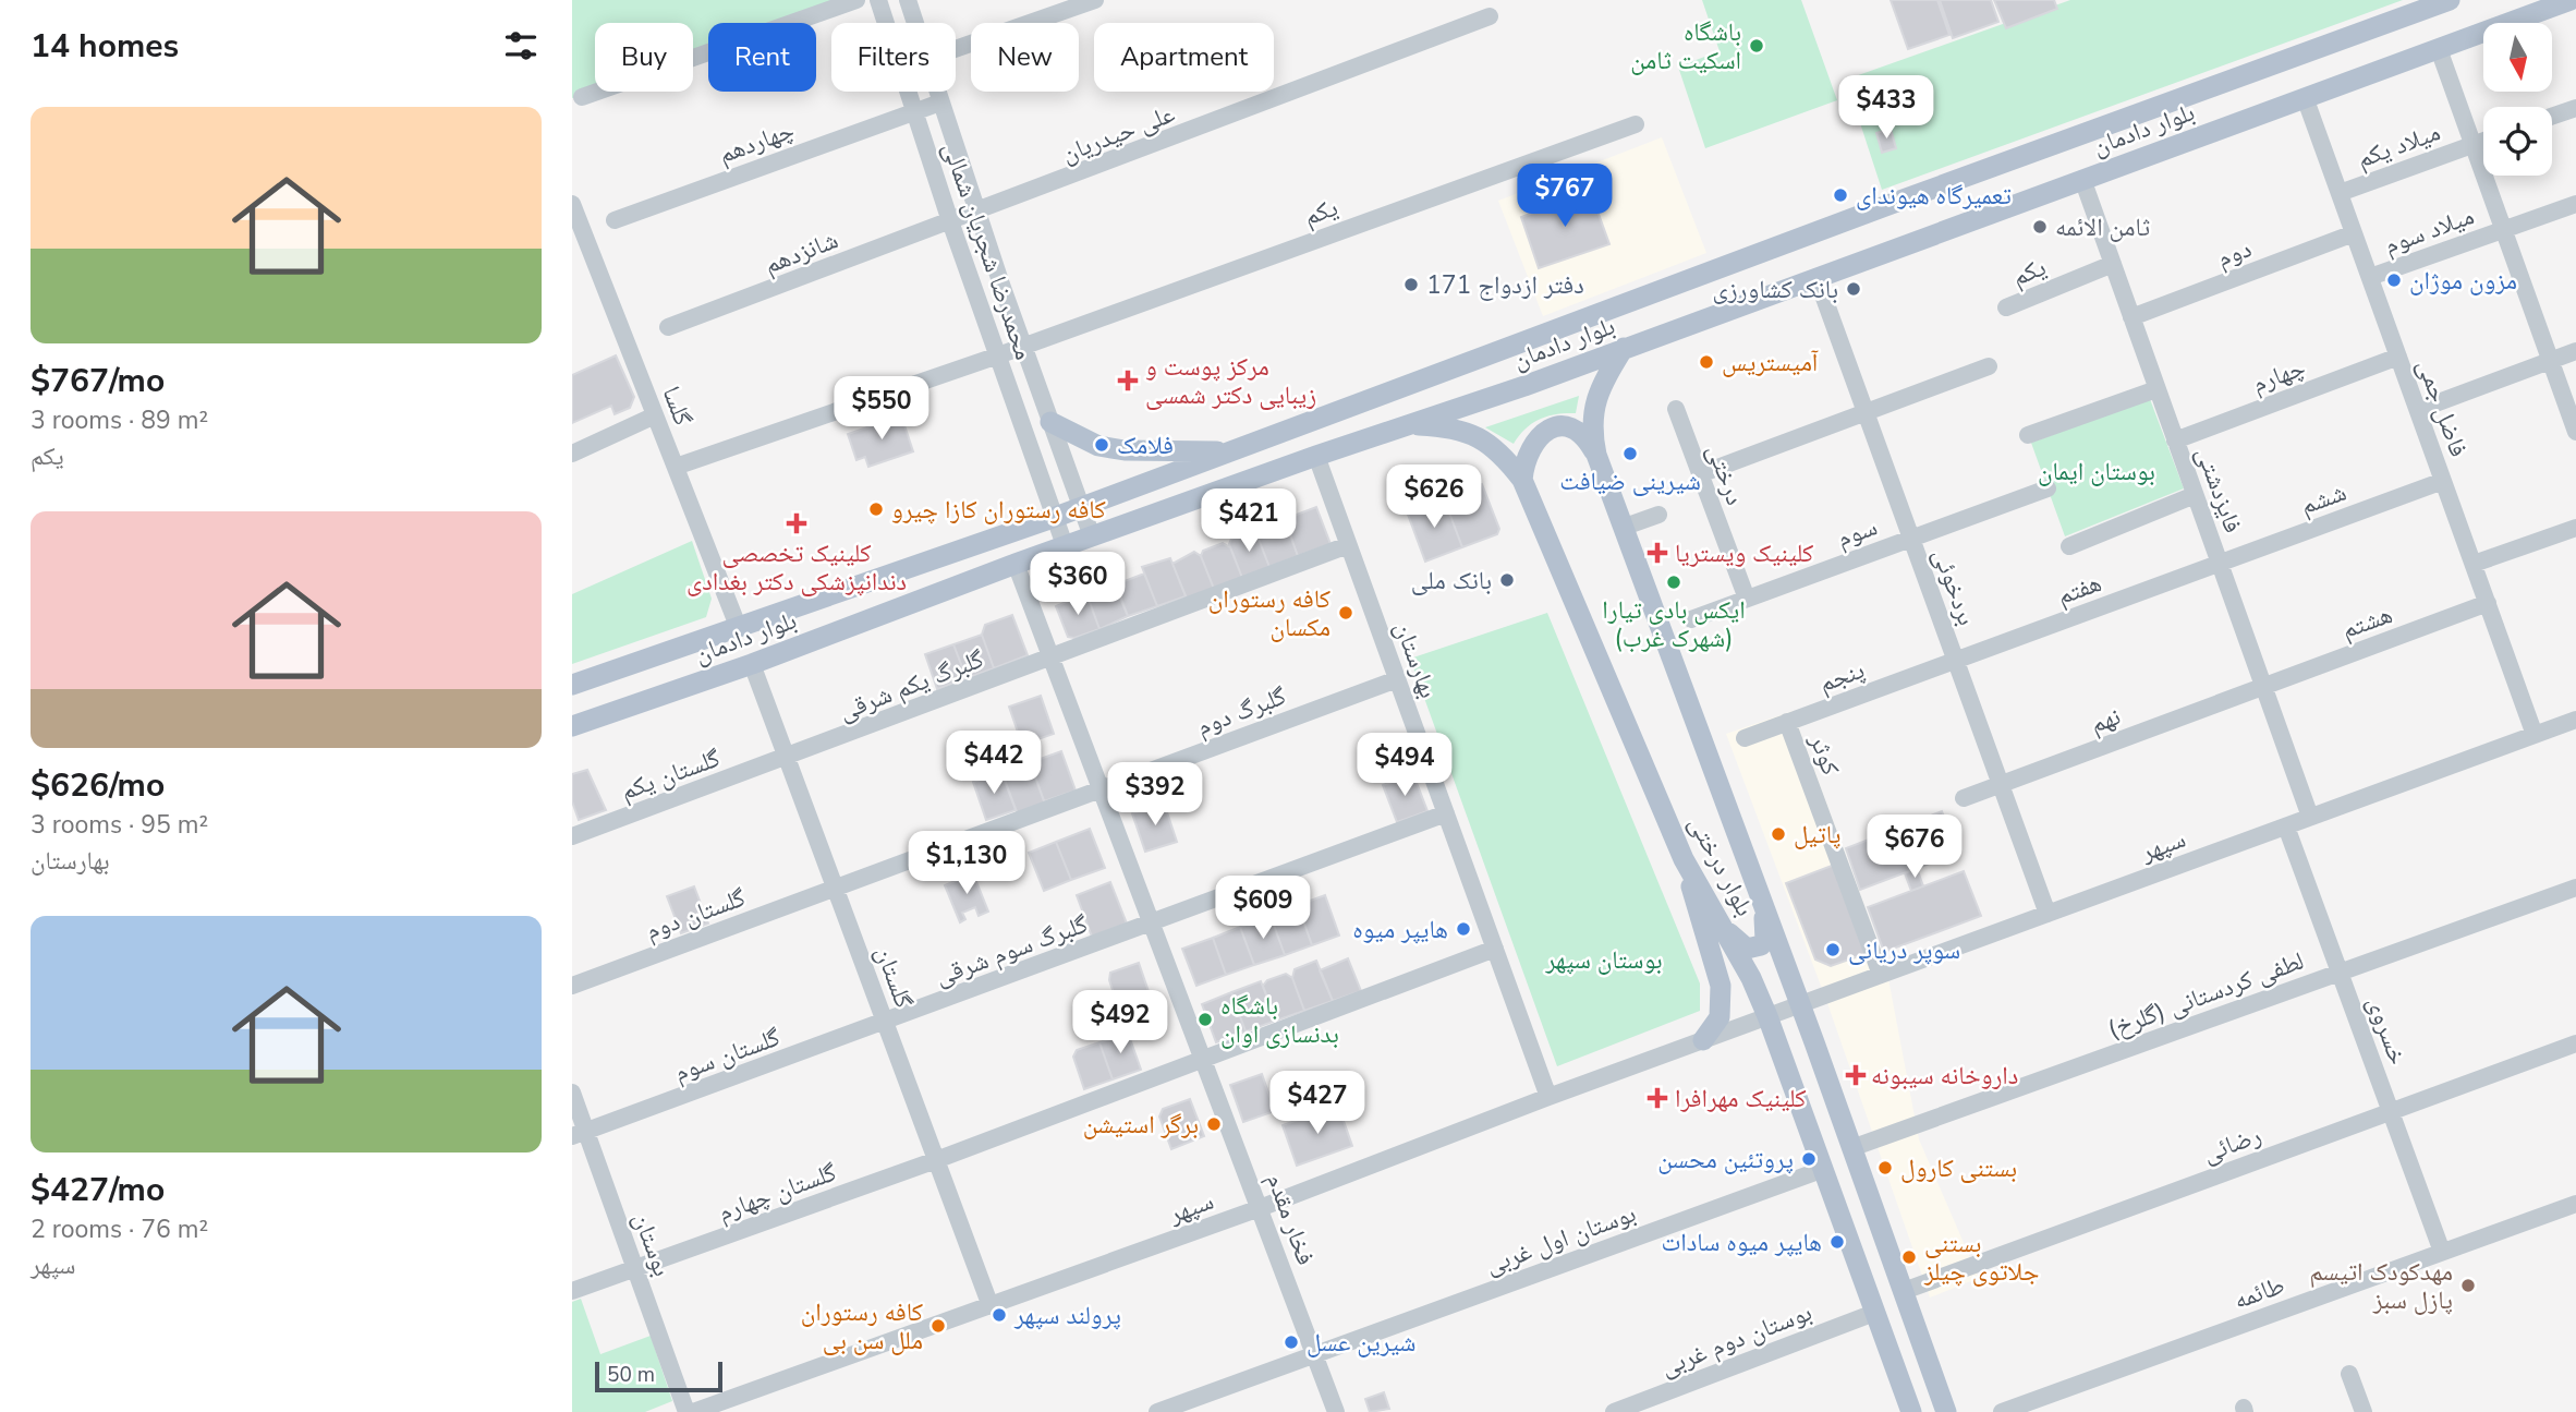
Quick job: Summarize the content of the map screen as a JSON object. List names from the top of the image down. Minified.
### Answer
{"streets":{"main road":["بلوار دادمان","بلوار درختی"],"street":["علی حیدریان","چهاردهم","میلاد یکم","یکم","میلاد سوم","محمدرضا شجریان شمالی","شانزدهم","دوم","چهارم","گلسا","فاضل جمی","درختی","فایزدشتی","ششم","سوم","بردخوئی","هفتم","هشتم","بهارستان","پنجم","گلبرگ یکم شرقی","گلبرگ دوم","نهم","کوثر","گلستان یکم","سپهر","گلستان دوم","گلبرگ سوم شرقی","گلستان","لطفی کردستانی (گلرخ)","خسروی","گلستان سوم","رضائی","گلستان چهارم","فخار مقدم","بوستان اول غربی","بوستان","طائمه","بوستان دوم غربی"]},"crossings":[["بلوار دادمان","محمدرضا شجریان شمالی"],["بلوار دادمان","گلسا"],["بلوار دادمان","فاضل جمی"],["بلوار دادمان","فایزدشتی"],["بلوار دادمان","بردخوئی"],["بلوار دادمان","بهارستان"],["بلوار دادمان","بلوار درختی"],["بلوار دادمان","گلستان"],["بلوار دادمان","فخار مقدم"],["علی حیدریان","محمدرضا شجریان شمالی"],["علی حیدریان","شانزدهم"],["چهاردهم","محمدرضا شجریان شمالی"],["میلاد یکم","فاضل جمی"],["یکم","محمدرضا شجریان شمالی"],["یکم","گلسا"],["یکم","فایزدشتی"],["میلاد سوم","فاضل جمی"],["محمدرضا شجریان شمالی","شانزدهم"],["دوم","فاضل جمی"],["دوم","فایزدشتی"],["چهارم","فاضل جمی"],["چهارم","فایزدشتی"],["فاضل جمی","ششم"],["فاضل جمی","هشتم"],["فاضل جمی","سپهر"],["درختی","سوم"],["فایزدشتی","ششم"],["فایزدشتی","هفتم"],["فایزدشتی","هشتم"],["فایزدشتی","نهم"],["فایزدشتی","سپهر"],["ششم","هفتم"],["سوم","بردخوئی"],["بردخوئی","هفتم"],["بردخوئی","پنجم"],["بردخوئی","نهم"],["بردخوئی","سپهر"],["هفتم","پنجم"],["هشتم","نهم"],["بهارستان","گلبرگ یکم شرقی"],["بهارستان","گلبرگ دوم"],["بهارستان","سپهر"],["بهارستان","گلبرگ سوم شرقی"],["بهارستان","گلستان چهارم"],["پنجم","کوثر"],["گلبرگ یکم شرقی","گلستان یکم"],["گلبرگ یکم شرقی","گلستان"],["گلبرگ یکم شرقی","فخار مقدم"],["گلبرگ دوم","گلستان دوم"],["گلبرگ دوم","گلستان"],["گلبرگ دوم","فخار مقدم"],["کوثر","سپهر"],["گلستان یکم","گلستان"],["سپهر","بلوار درختی"],["سپهر","گلستان"],["سپهر","خسروی"],["سپهر","فخار مقدم"],["بلوار درختی","لطفی کردستانی (گلرخ)"],["بلوار درختی","رضائی"],["بلوار درختی","بوستان اول غربی"],["بلوار درختی","بوستان دوم غربی"],["گلستان دوم","گلستان"],["گلبرگ سوم شرقی","گلستان"],["گلبرگ سوم شرقی","گلستان سوم"],["گلبرگ سوم شرقی","فخار مقدم"],["گلستان","گلستان سوم"],["گلستان","گلستان چهارم"],["لطفی کردستانی (گلرخ)","خسروی"],["خسروی","رضائی"],["خسروی","طائمه"],["گلستان سوم","بوستان"],["گلستان چهارم","فخار مقدم"],["گلستان چهارم","بوستان"],["فخار مقدم","بوستان اول غربی"]],"parks":["بوستان ایمان","بوستان سپهر"],"places":{"other":["باشگاه اسکیت ثامن","تعمیرگاه هیوندای","ثامن الائمه","مزون موژان","دفتر ازدواج 171","بانک کشاورزی","آمیستریس","فلامک","شیرینی ضیافت","کافه رستوران کازا چیرو","بانک ملی","ایکس بادی تیارا (شهرک غرب)","کافه رستوران مکسان","پاتیل","هايپر ميوه","سوپر دریانی","باشگاه بدنسازی اوان","برگر استیشن","پروتئین محسن","بستنی کارول","هایپر میوه سادات","بستنی جلاتوی چیلز","مهدکودک اتیسم پازل سبز","پرولند سپهر","کافه رستوران ملل سن بی","شیرین عسل"],"health":["مرکز پوست و زیبایی دکتر شمسی","کلینیک تخصصی دندانپزشکی دکتر بغدادی","کلینیک ویستریا","داروخانه سیبونه","کلینیک مهرافرا"]},"scale_bar":"50 m","north":"bottom","page":{"heading":"14 homes","chip":["Buy","Rent","Filters","New","Apartment"],"price":["$433","$767","$550","$626","$421","$360","$442","$494","$392","$676","$1,130","$609","$492","$427"],"list":[{"name":"$767/mo","note":"3 rooms · 89 m² · یکم"},{"name":"$626/mo","note":"3 rooms · 95 m² · بهارستان"},{"name":"$427/mo","note":"2 rooms · 76 m² · سپهر"}],"scale":"50 m"}}
